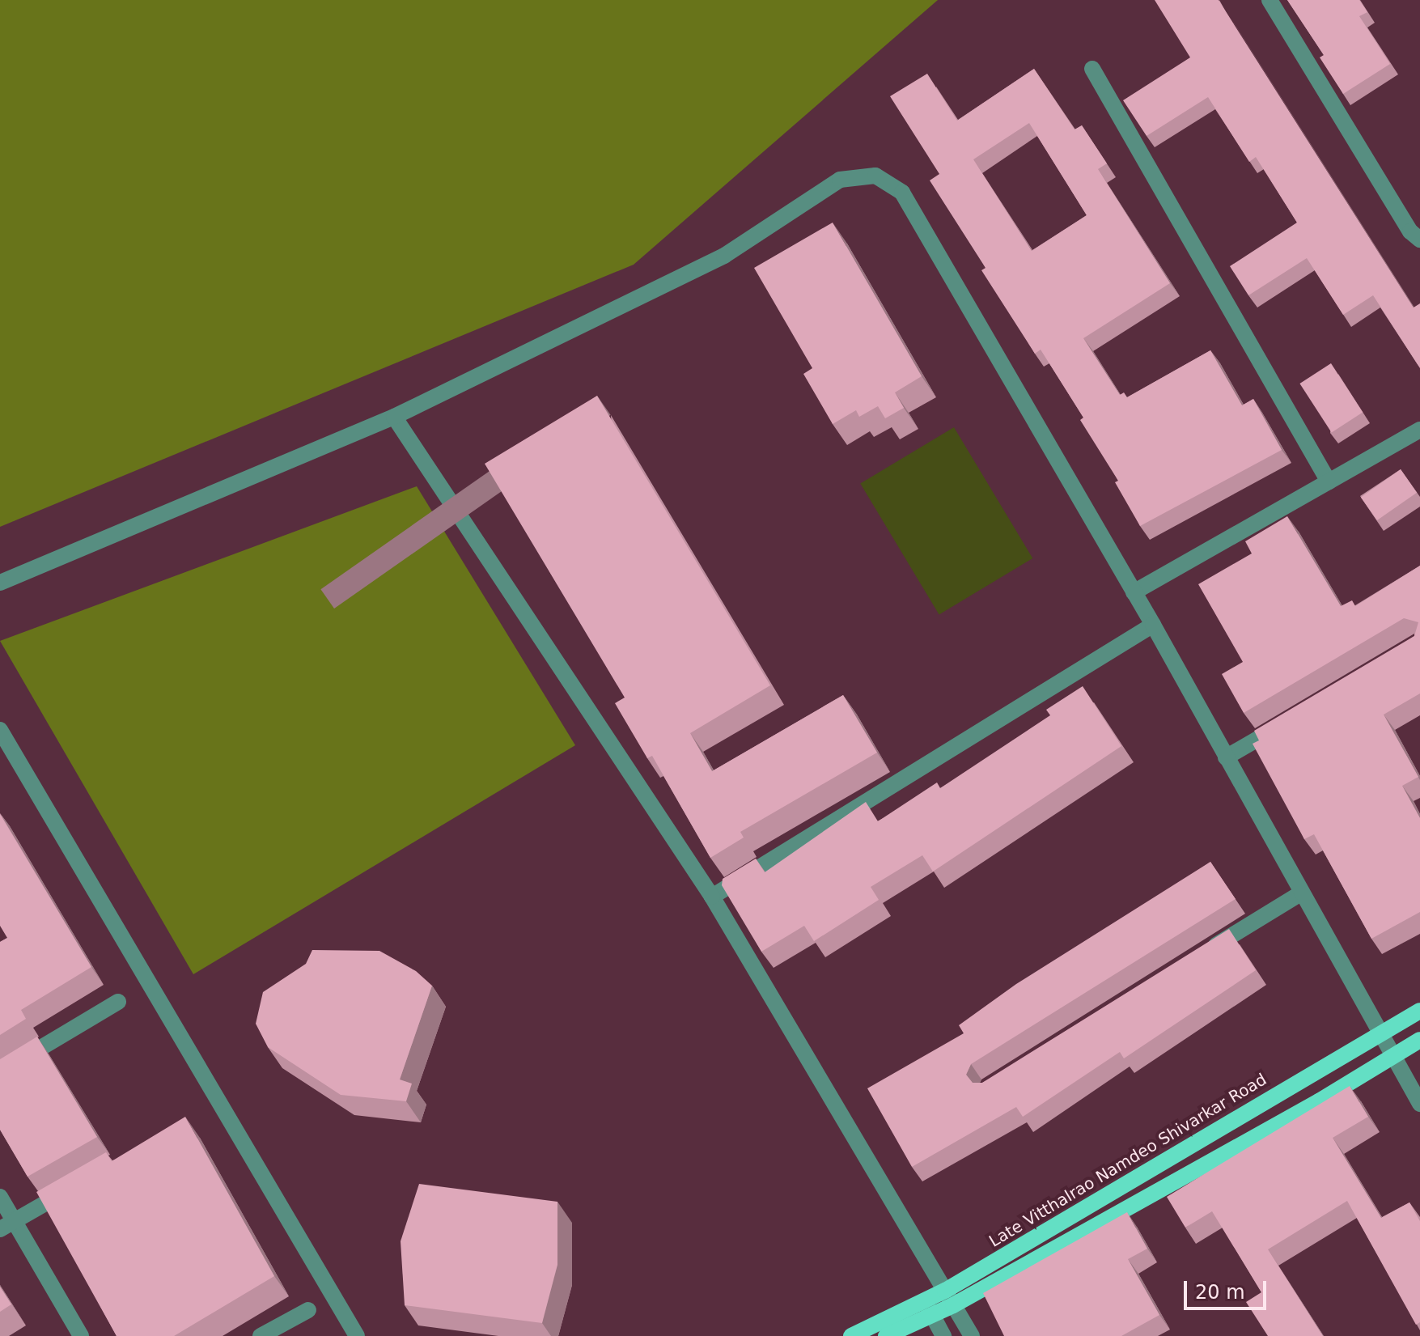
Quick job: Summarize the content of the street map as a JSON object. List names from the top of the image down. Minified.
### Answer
{"streets":{"main road":["Late Vitthalrao Namdeo Shivarkar Road"]},"scale_bar":"20 m"}
